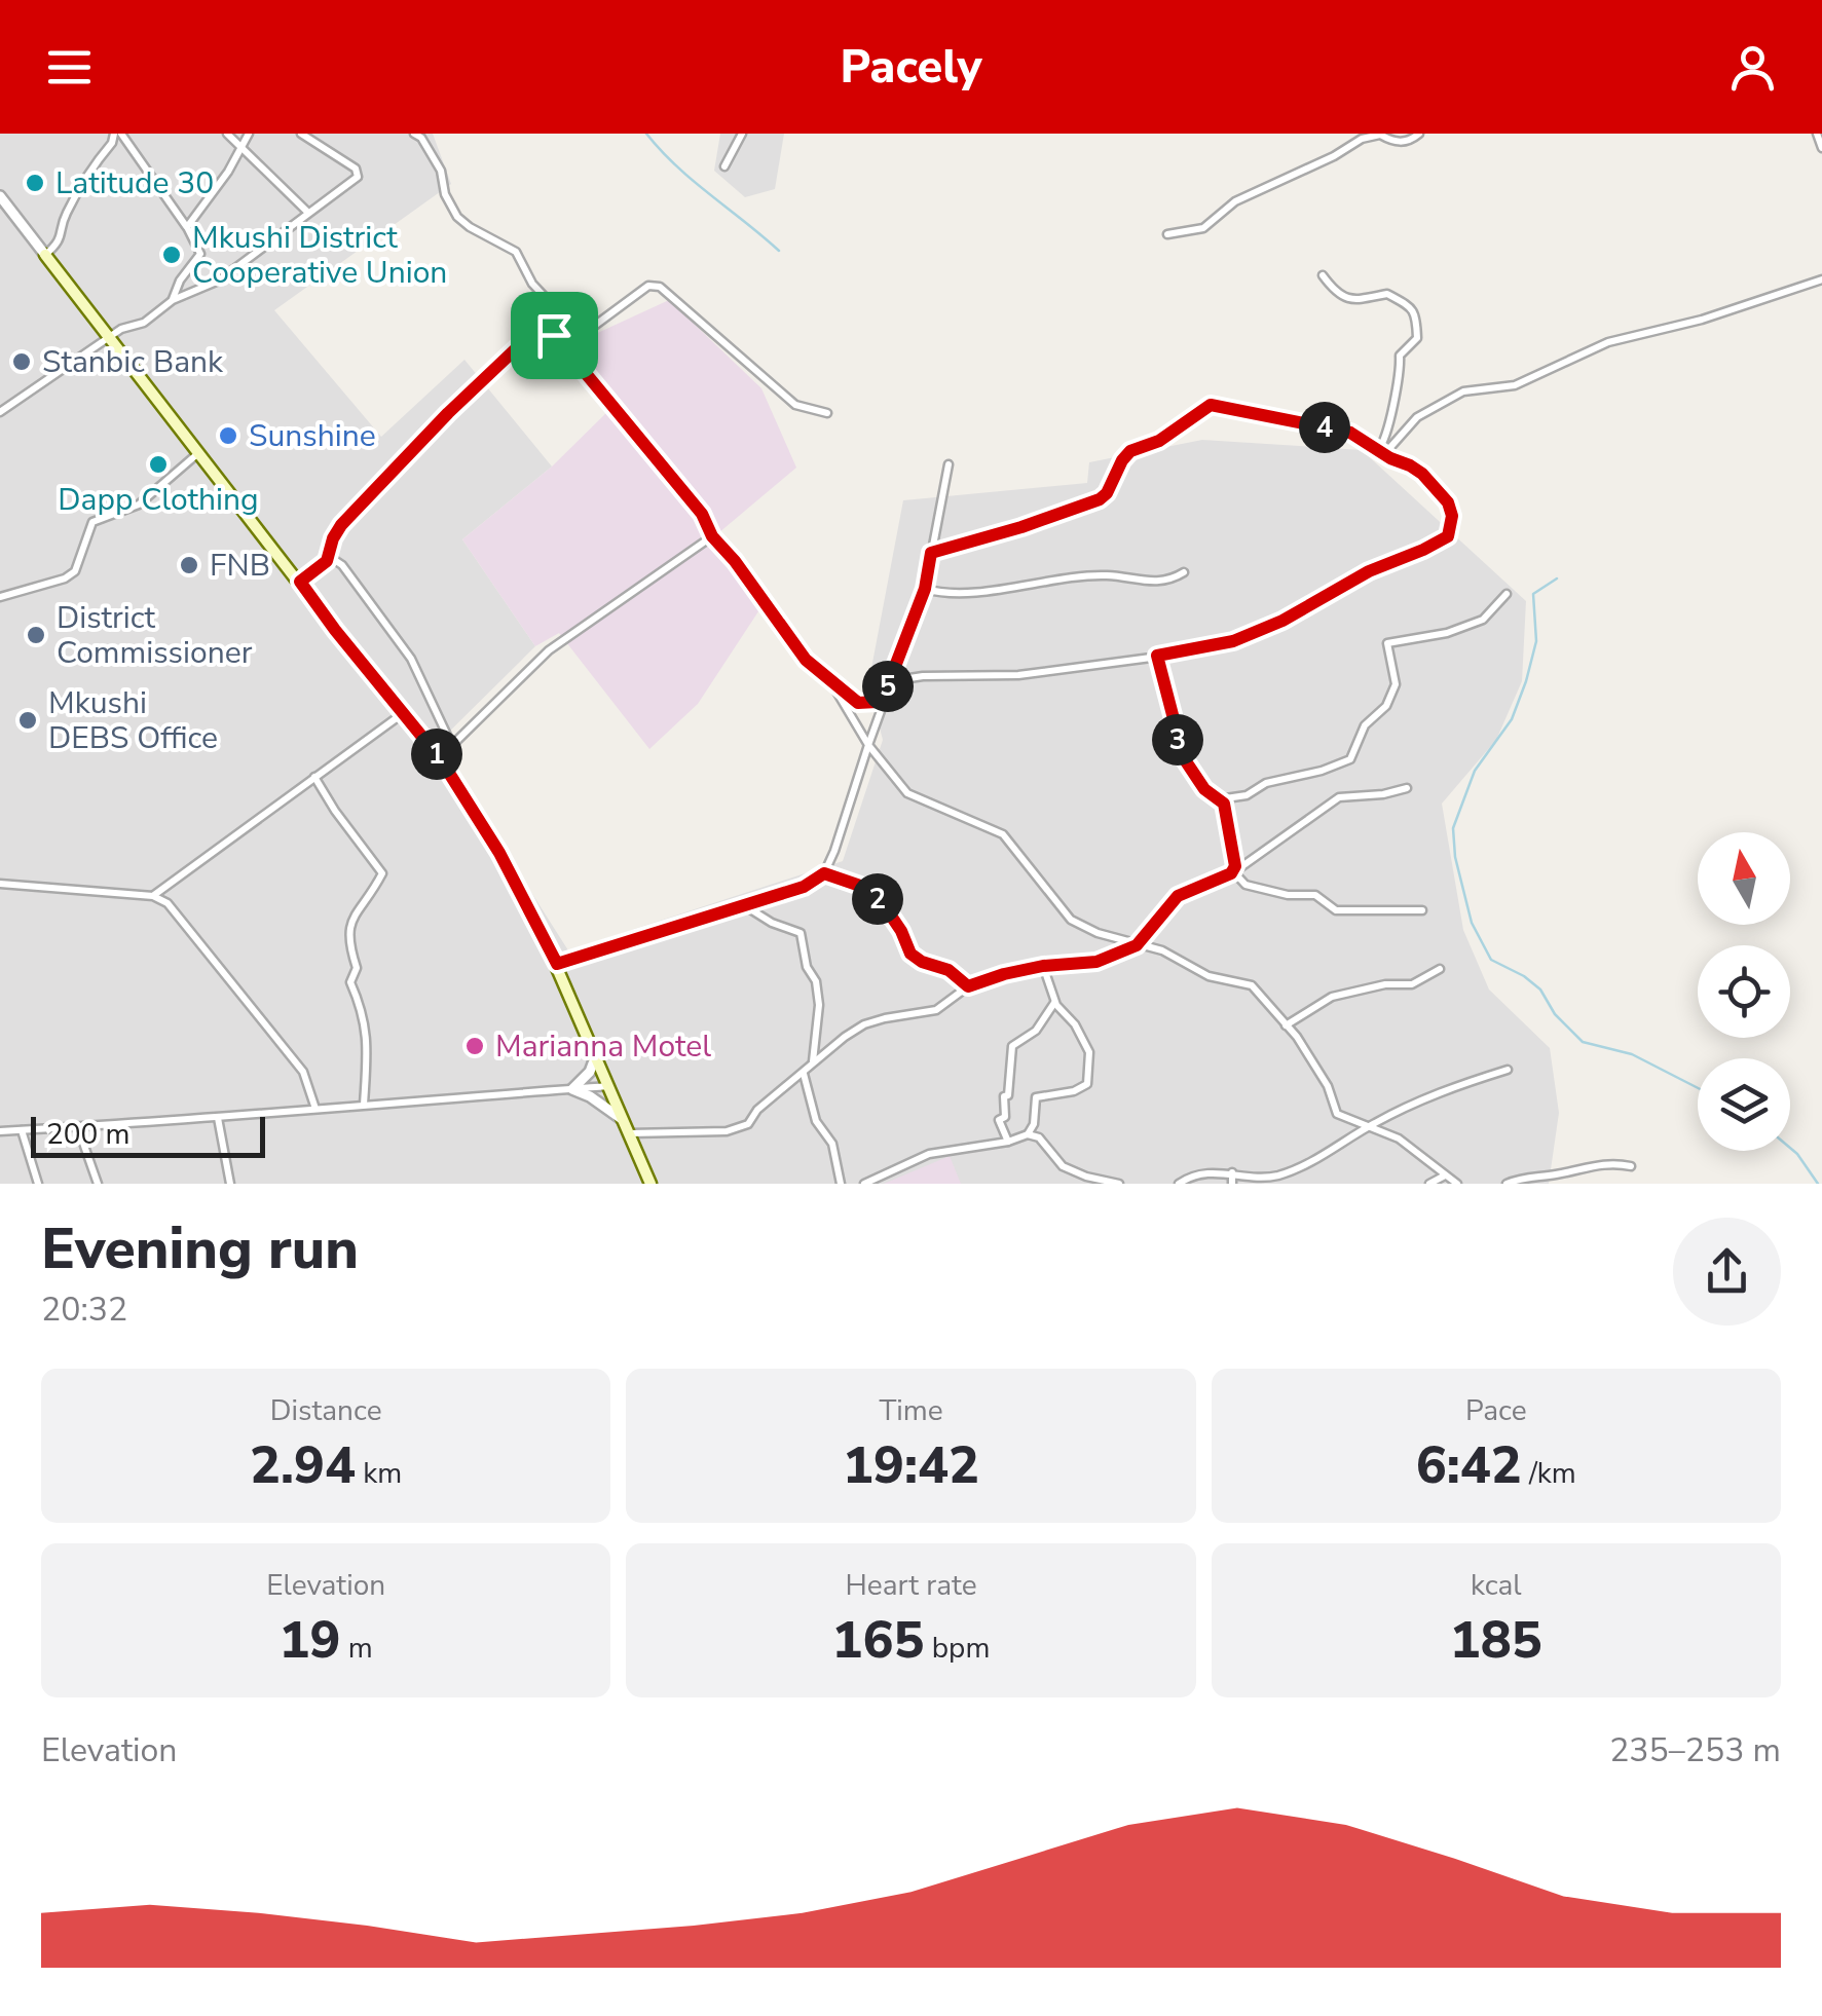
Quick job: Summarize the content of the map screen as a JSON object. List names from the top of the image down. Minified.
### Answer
{"places":["Latitude 30","Mkushi District Cooperative Union","Stanbic Bank","Sunshine","Dapp Clothing","FNB","District Commissioner","Mkushi DEBS Office","Marianna Motel"],"scale_bar":"200 m","north":"top","page":{"header":"Pacely","pins":["4","5","3","1","2"],"scale":"200 m","heading":["Evening run","20:32"],"stats":[["Distance","2.94 km"],["Time","19:42"],["Pace","6:42 /km"],["Elevation","19 m"],["Heart rate","165 bpm"],["kcal","185"]],"chart":["Elevation","235–253 m"]}}
